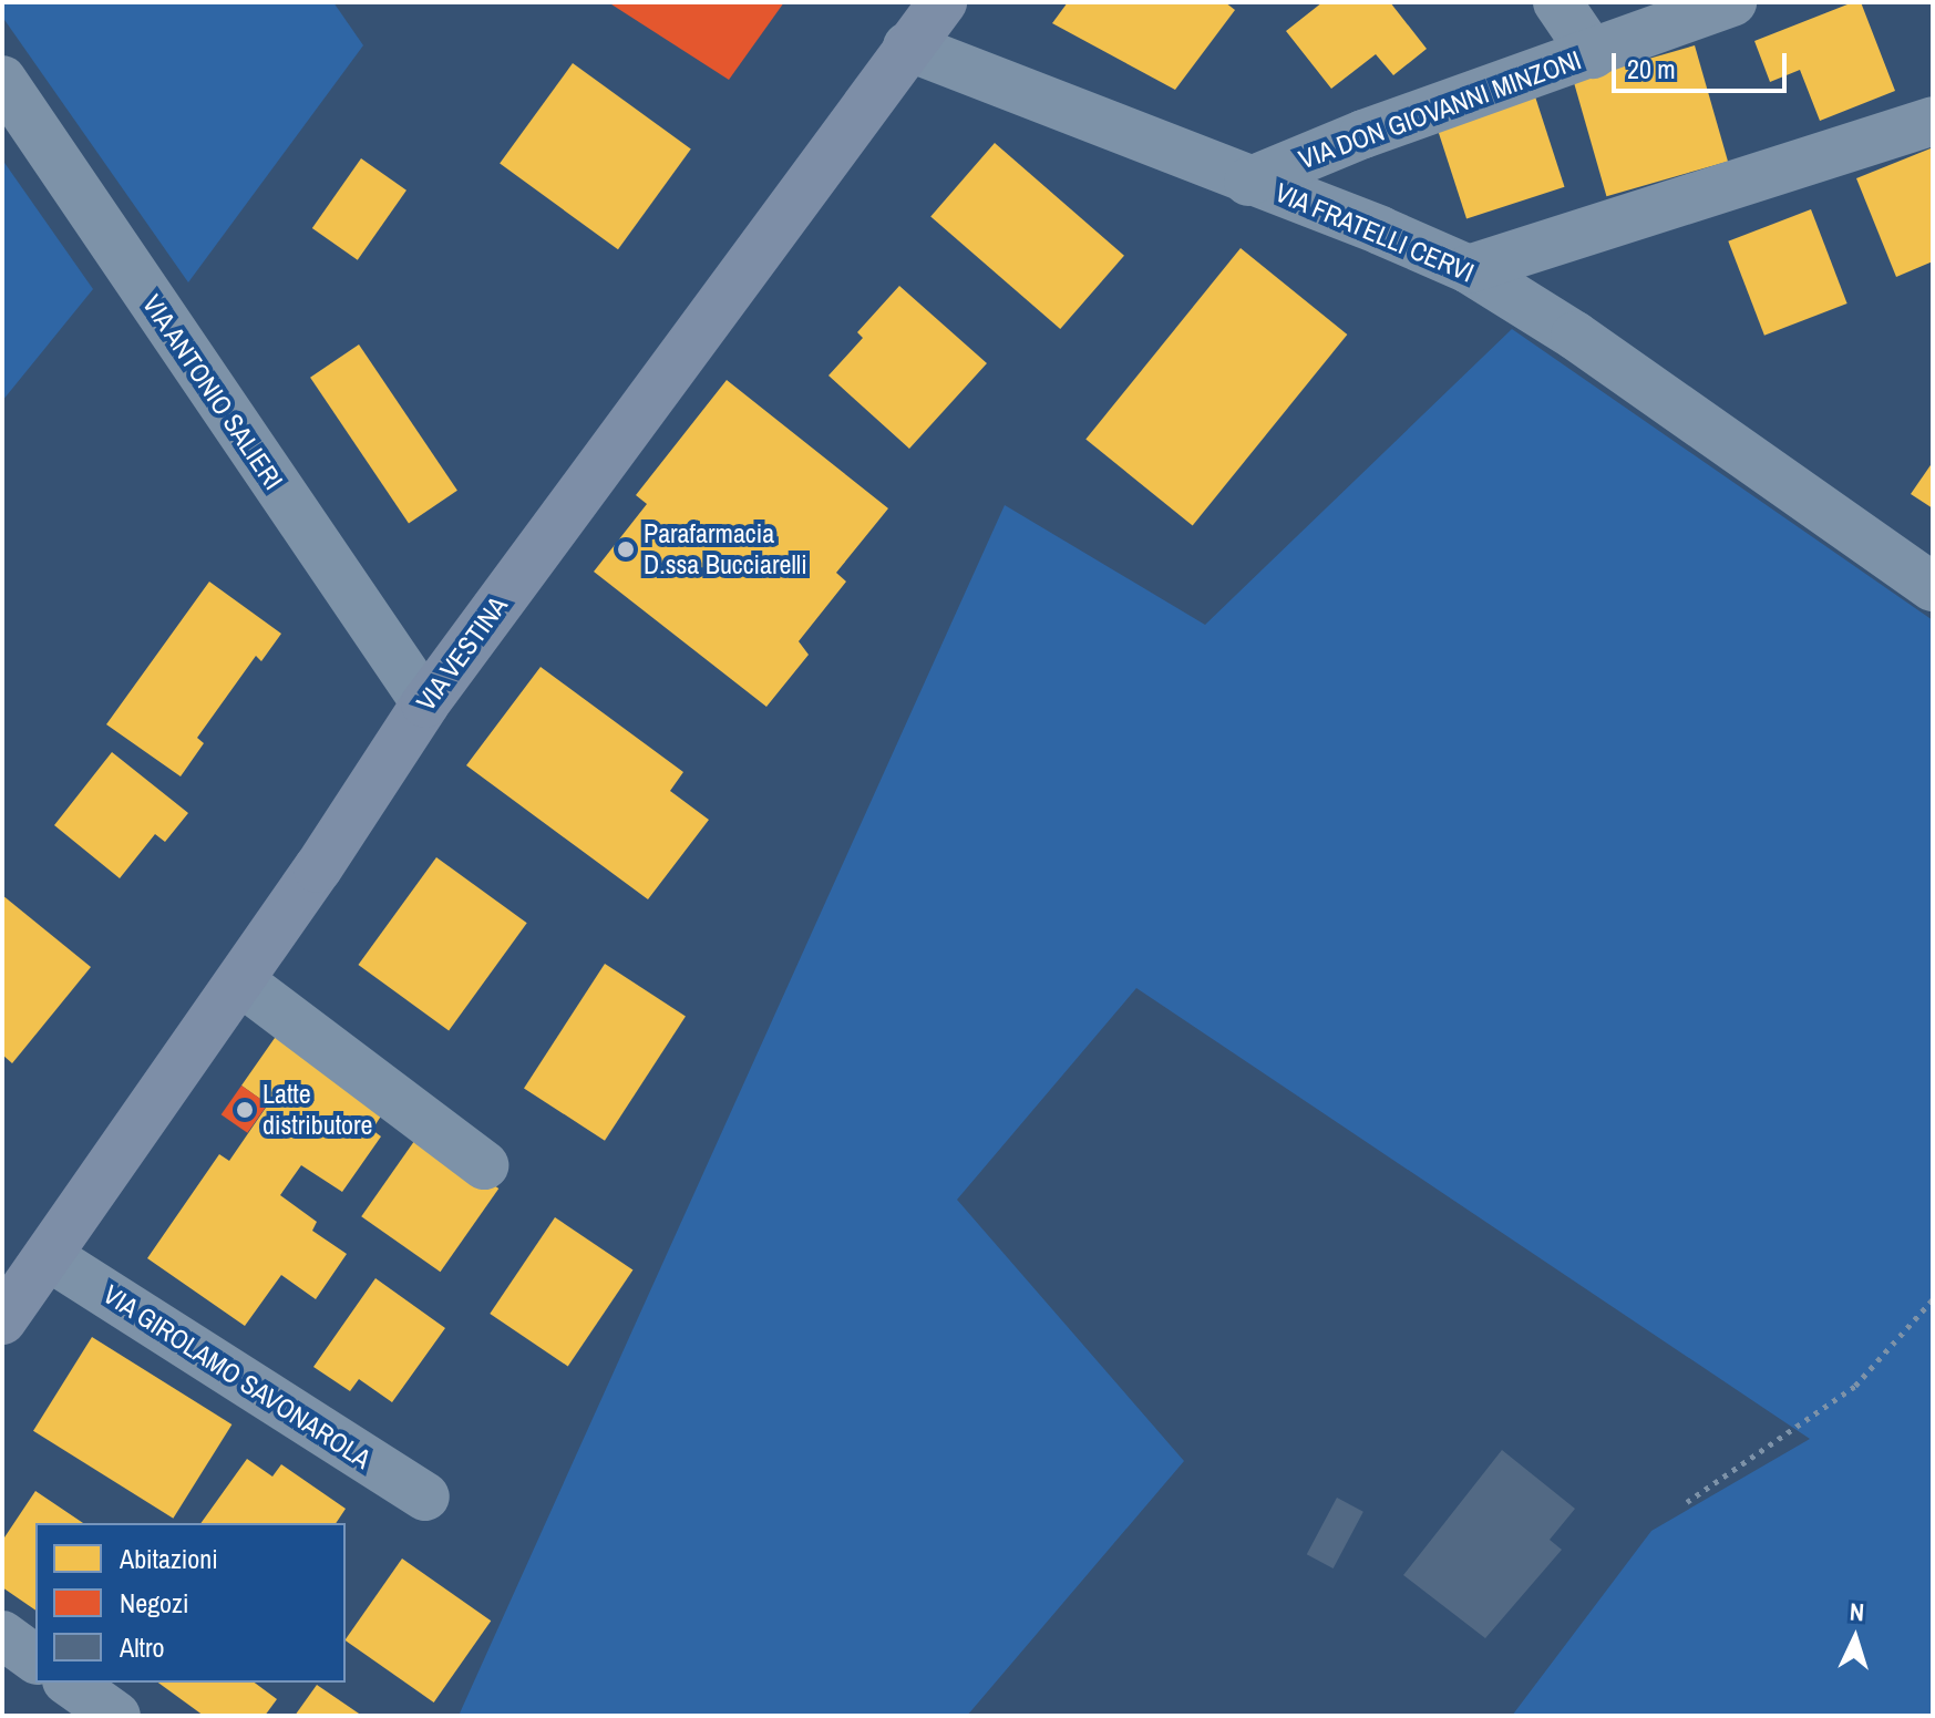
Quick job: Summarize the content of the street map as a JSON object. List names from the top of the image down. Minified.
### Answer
{"streets":{"main road":["VIA VESTINA"],"street":["VIA DON GIOVANNI MINZONI","VIA FRATELLI CERVI","VIA ANTONIO SALIERI","VIA GIROLAMO SAVONAROLA"]},"crossings":[["VIA DON GIOVANNI MINZONI","VIA FRATELLI CERVI"],["VIA FRATELLI CERVI","VIA VESTINA"],["VIA ANTONIO SALIERI","VIA VESTINA"],["VIA VESTINA","VIA GIROLAMO SAVONAROLA"]],"places":["Parafarmacia D.ssa Bucciarelli","Latte distributore"],"legend":["Abitazioni","Negozi","Altro"],"scale_bar":"20 m","north":"top"}
